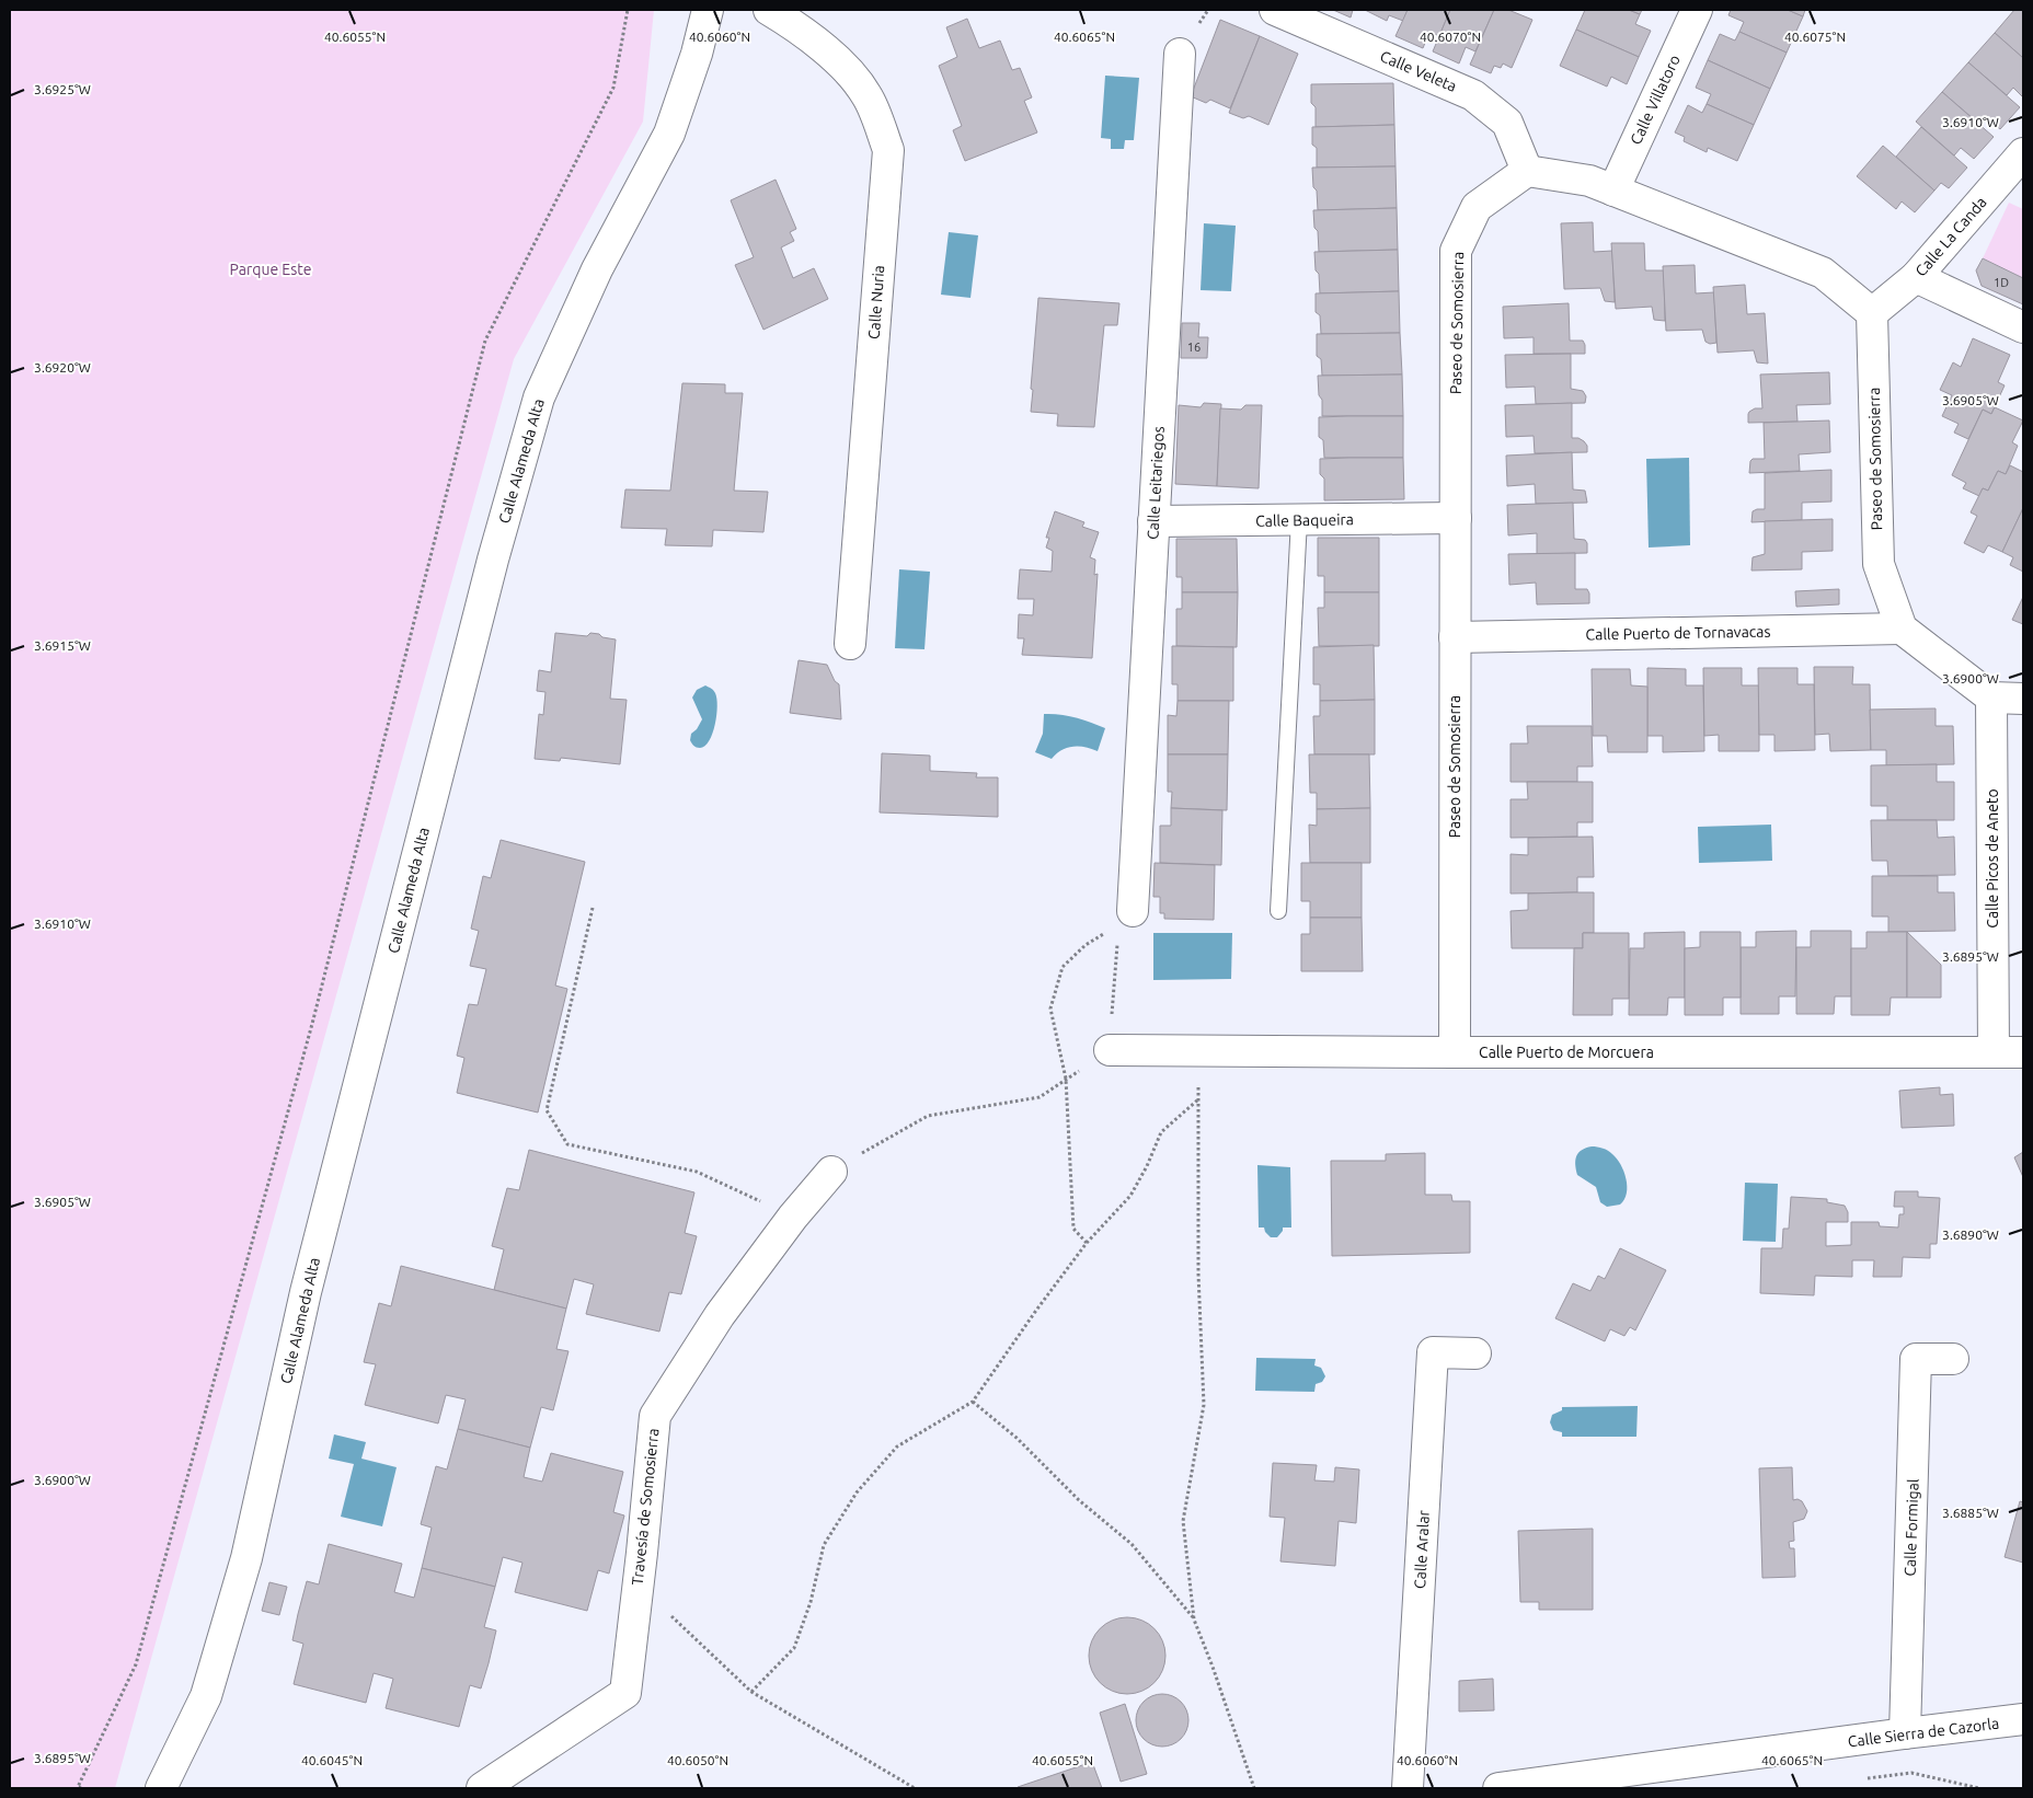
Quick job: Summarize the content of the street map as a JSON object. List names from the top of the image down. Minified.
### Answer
{"streets":{"street":["Calle Veleta","Calle Villatoro","Calle La Canda","Calle Nuria","Paseo de Somosierra","Calle Alameda Alta","Calle Leitariegos","Calle Baqueira","Calle Puerto de Tornavacas","Calle Picos de Aneto","Calle Puerto de Morcuera","Travesía de Somosierra","Calle Formigal","Calle Aralar","Calle Sierra de Cazorla"]},"crossings":[["Calle Veleta","Paseo de Somosierra"],["Calle La Canda","Paseo de Somosierra"],["Paseo de Somosierra","Calle Baqueira"],["Paseo de Somosierra","Calle Puerto de Tornavacas"],["Paseo de Somosierra","Calle Puerto de Morcuera"],["Calle Leitariegos","Calle Baqueira"],["Calle Picos de Aneto","Calle Puerto de Morcuera"],["Calle Formigal","Calle Sierra de Cazorla"]],"parks":["Parque Este"],"house_numbers":["1D","16"],"coordinates":["40.6070°N","40.6055°N","40.6060°N","40.6065°N","40.6075°N","3.6925°W","3.6910°W","3.6920°W","3.6905°W","3.6915°W","3.6900°W","3.6895°W","3.6890°W","3.6885°W","40.6045°N","40.6050°N"]}
